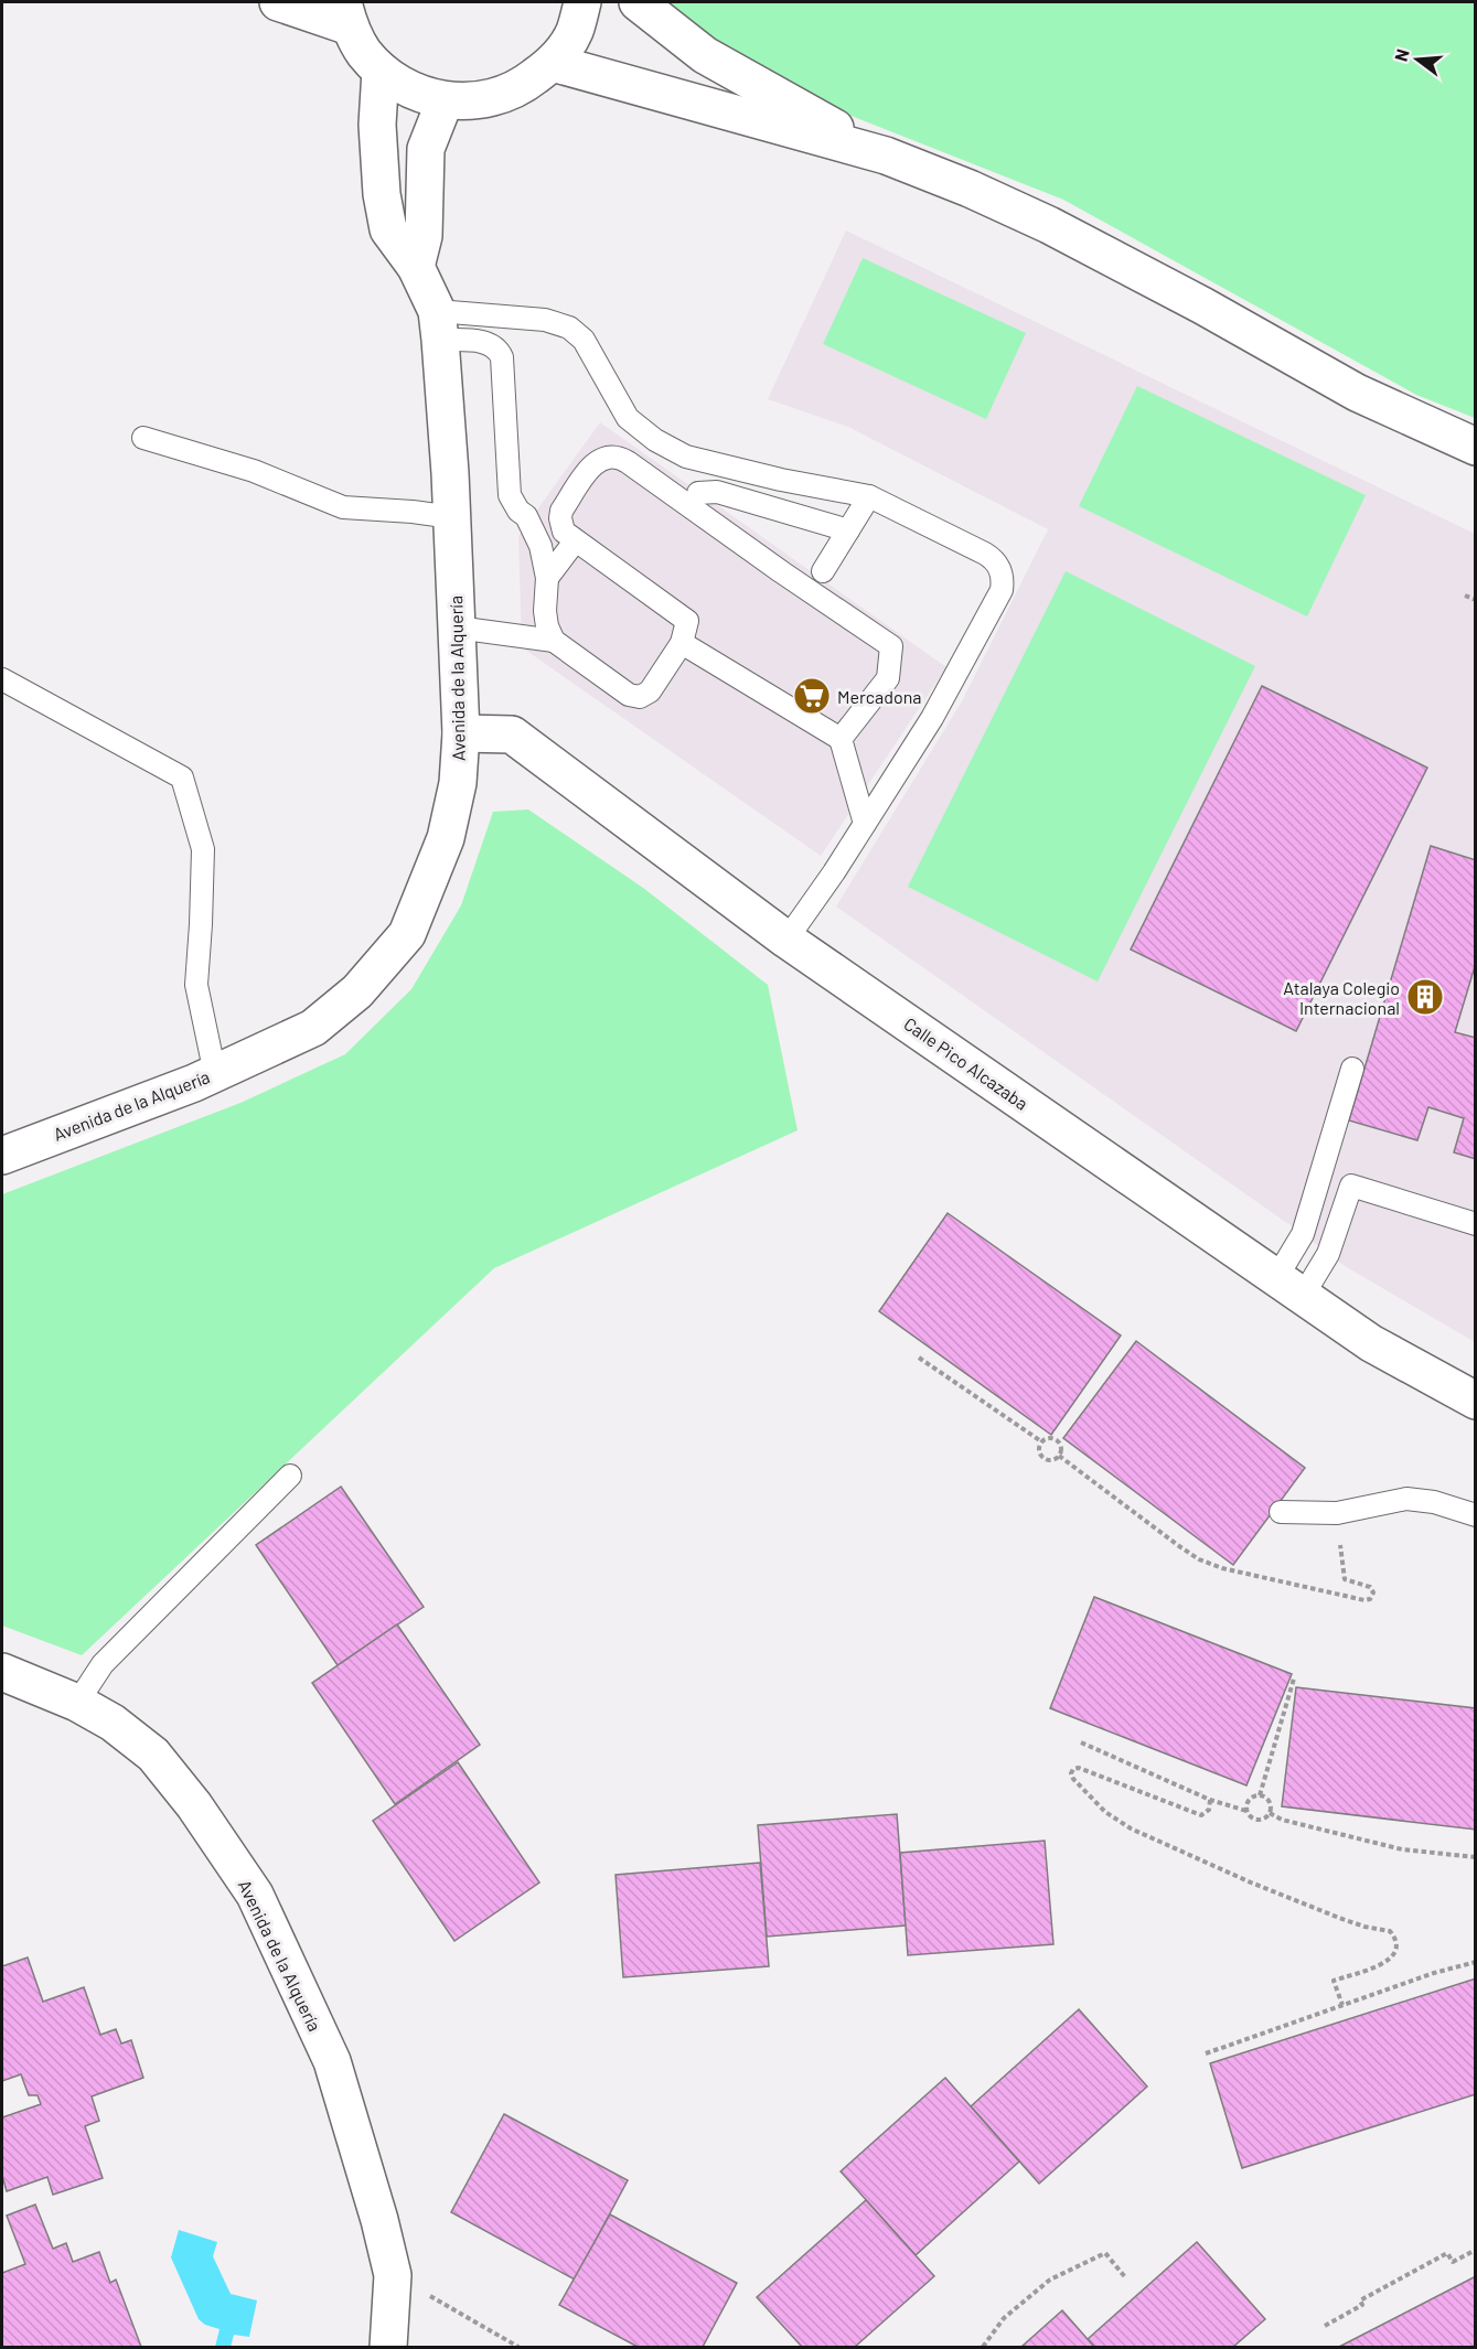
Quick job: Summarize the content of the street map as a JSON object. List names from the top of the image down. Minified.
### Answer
{"streets":{"street":["Avenida de la Alquería","Calle Pico Alcazaba"]},"crossings":[["Avenida de la Alquería","Calle Pico Alcazaba"]],"places":{"supermarket":["Mercadona"],"building":["Atalaya Colegio Internacional"]},"north":"left"}
